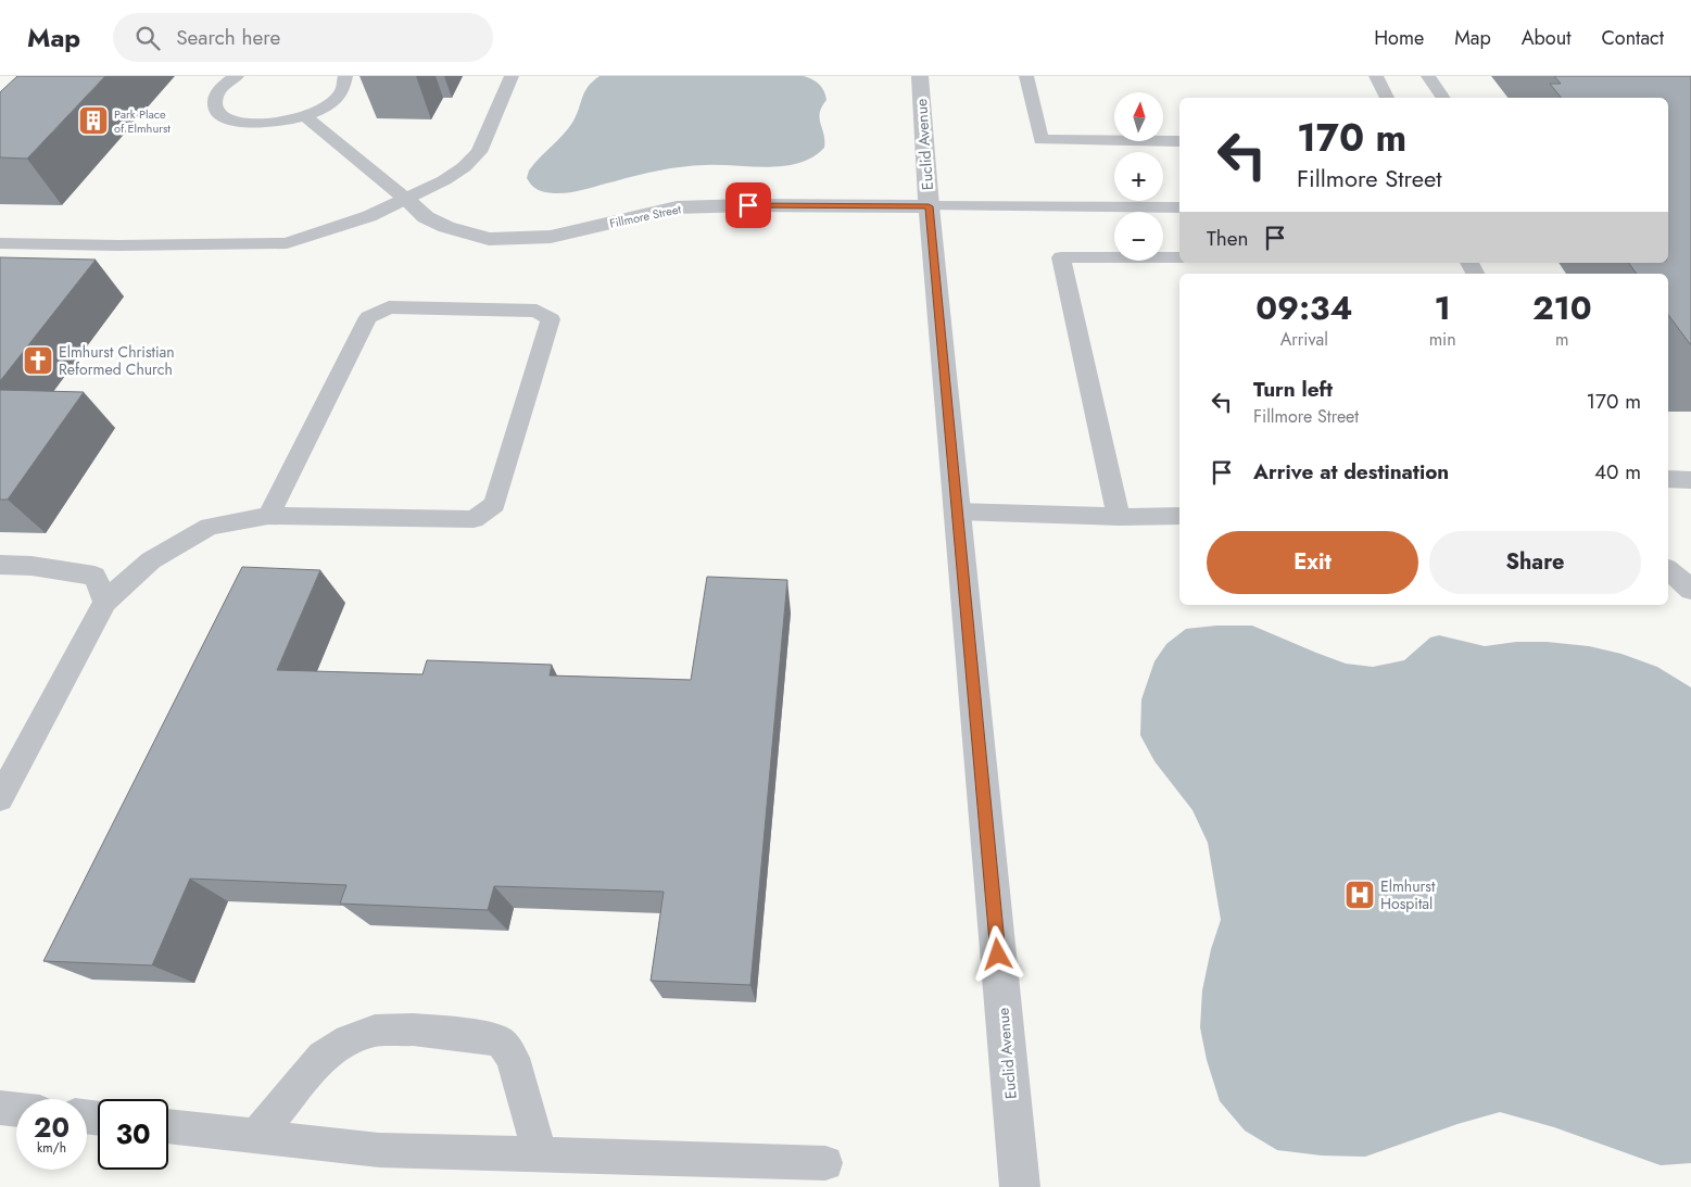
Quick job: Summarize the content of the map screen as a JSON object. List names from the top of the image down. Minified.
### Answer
{"streets":{"street":["Euclid Avenue","Fillmore Street"]},"crossings":[["Euclid Avenue","Fillmore Street"]],"places":{"building":["Park Place of Elmhurst"],"church":["Elmhurst Christian Reformed Church"],"hospital":["Elmhurst Hospital"]},"north":"top","page":{"header":"Map","search":"Search here","nav":["Home","Map","About","Contact"],"map_buttons":["+","−"],"turn":["170 m","Fillmore Street"],"then":"Then","eta":["09:34","Arrival","1","min","210","m"],"list":[{"name":"Turn left","note":"Fillmore Street","value":"170 m"},{"name":"Arrive at destination","value":"40 m"}],"buttons":["Exit","Share"],"speed":"20 km/h","limit":"30"}}
